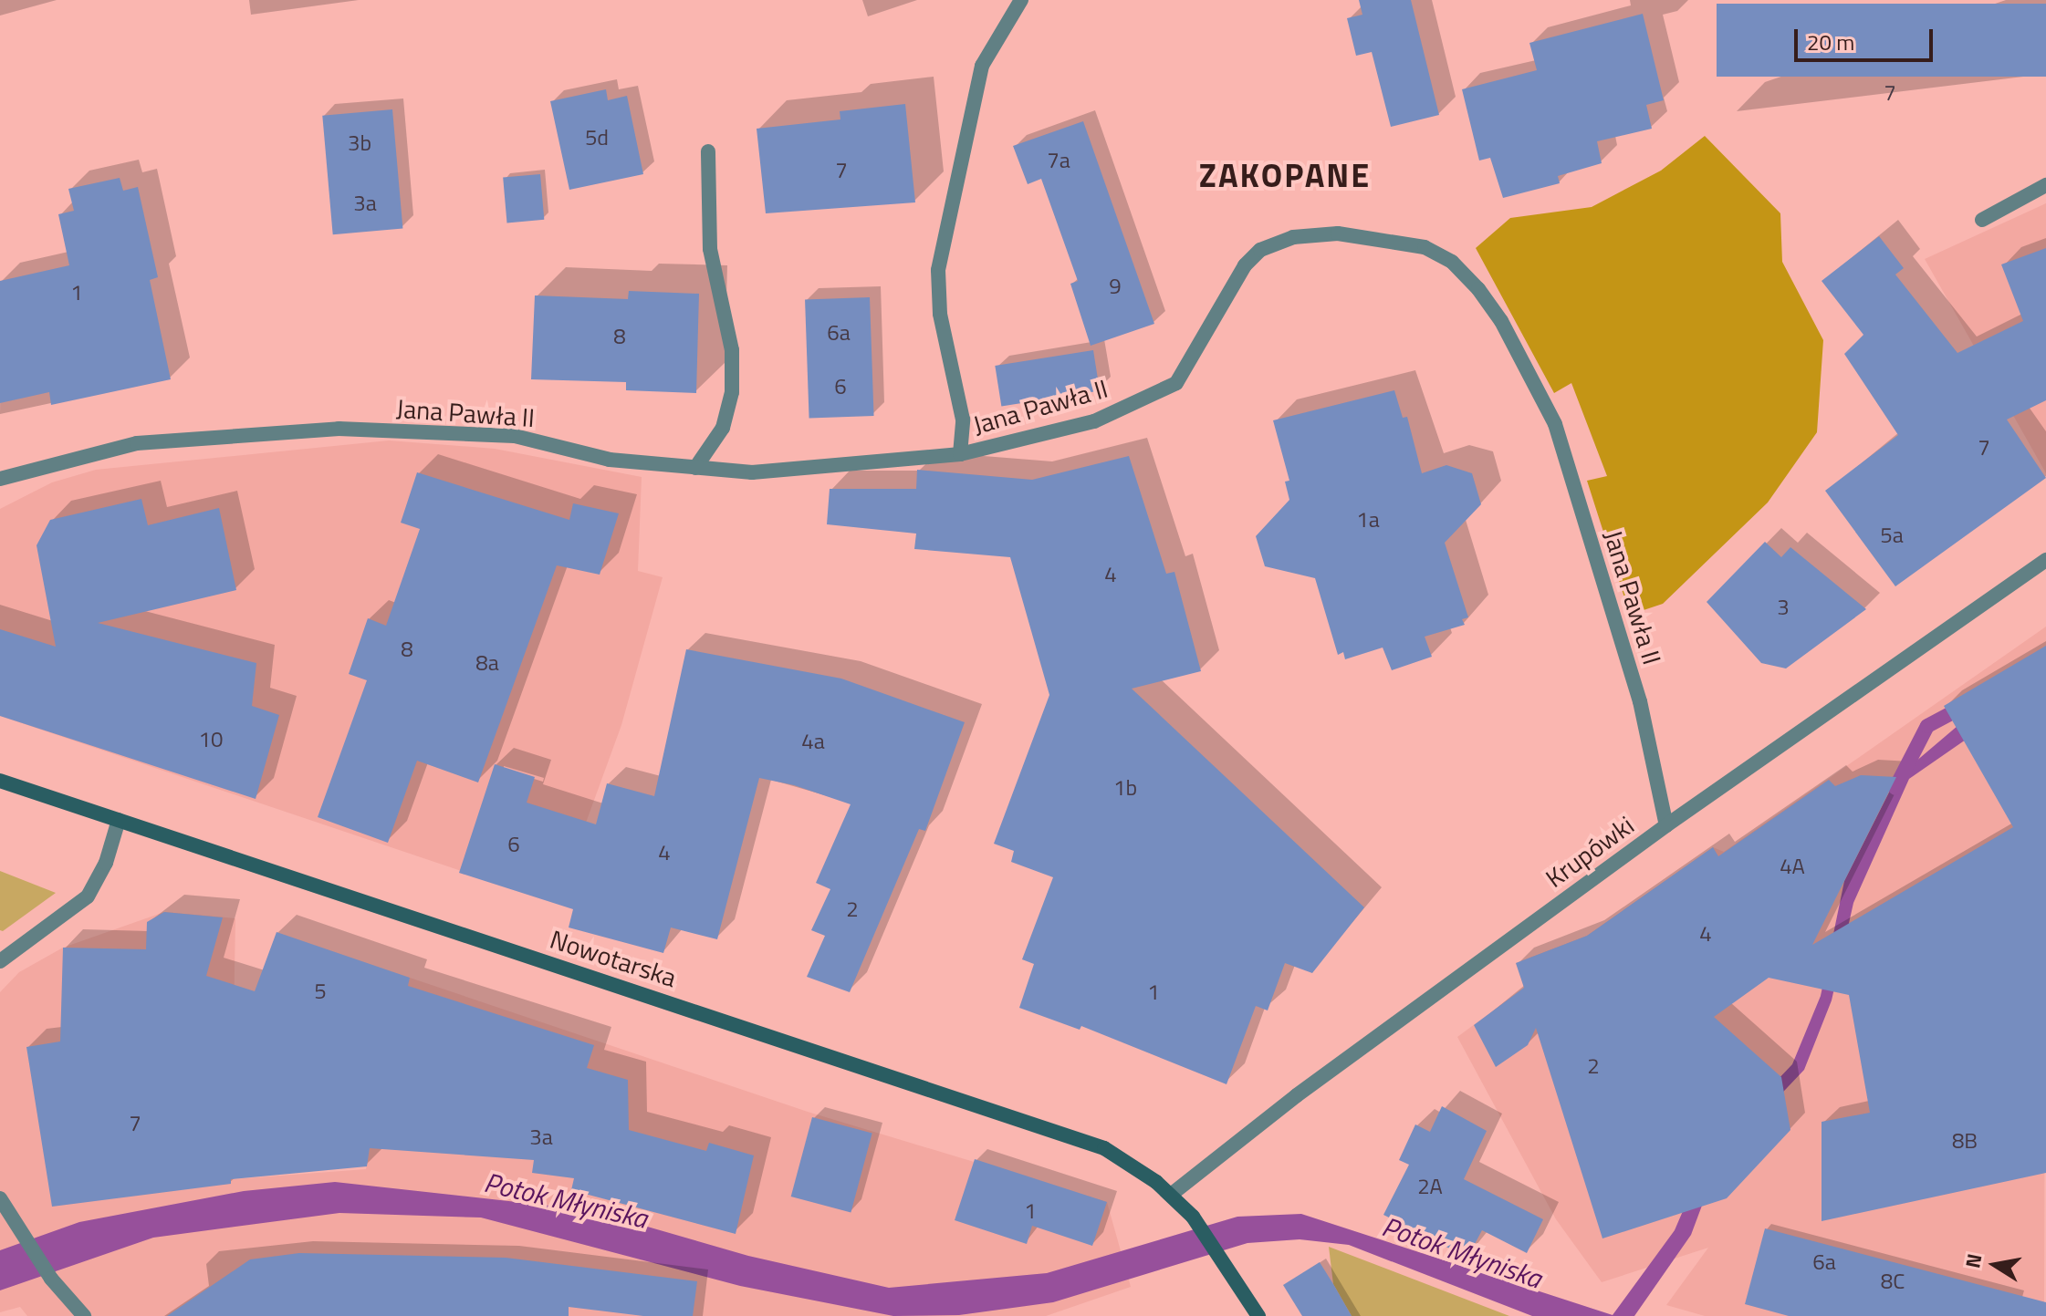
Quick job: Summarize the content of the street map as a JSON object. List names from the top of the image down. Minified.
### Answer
{"streets":{"main road":["Nowotarska"],"street":["Jana Pawła II","Krupówki"]},"crossings":[["Jana Pawła II","Krupówki"],["Krupówki","Nowotarska"]],"districts":["ZAKOPANE"],"water":["Potok Młyniska"],"house_numbers":["7","5d","3b","7a","7","3a","9","1","6a","8","6","7","1a","5a","4","3","8","8a","10","4a","1b","6","4","4A","2","4","5","1","2","7","3a","8B","2A","1","6a","8C"],"scale_bar":"20 m","north":"left"}
